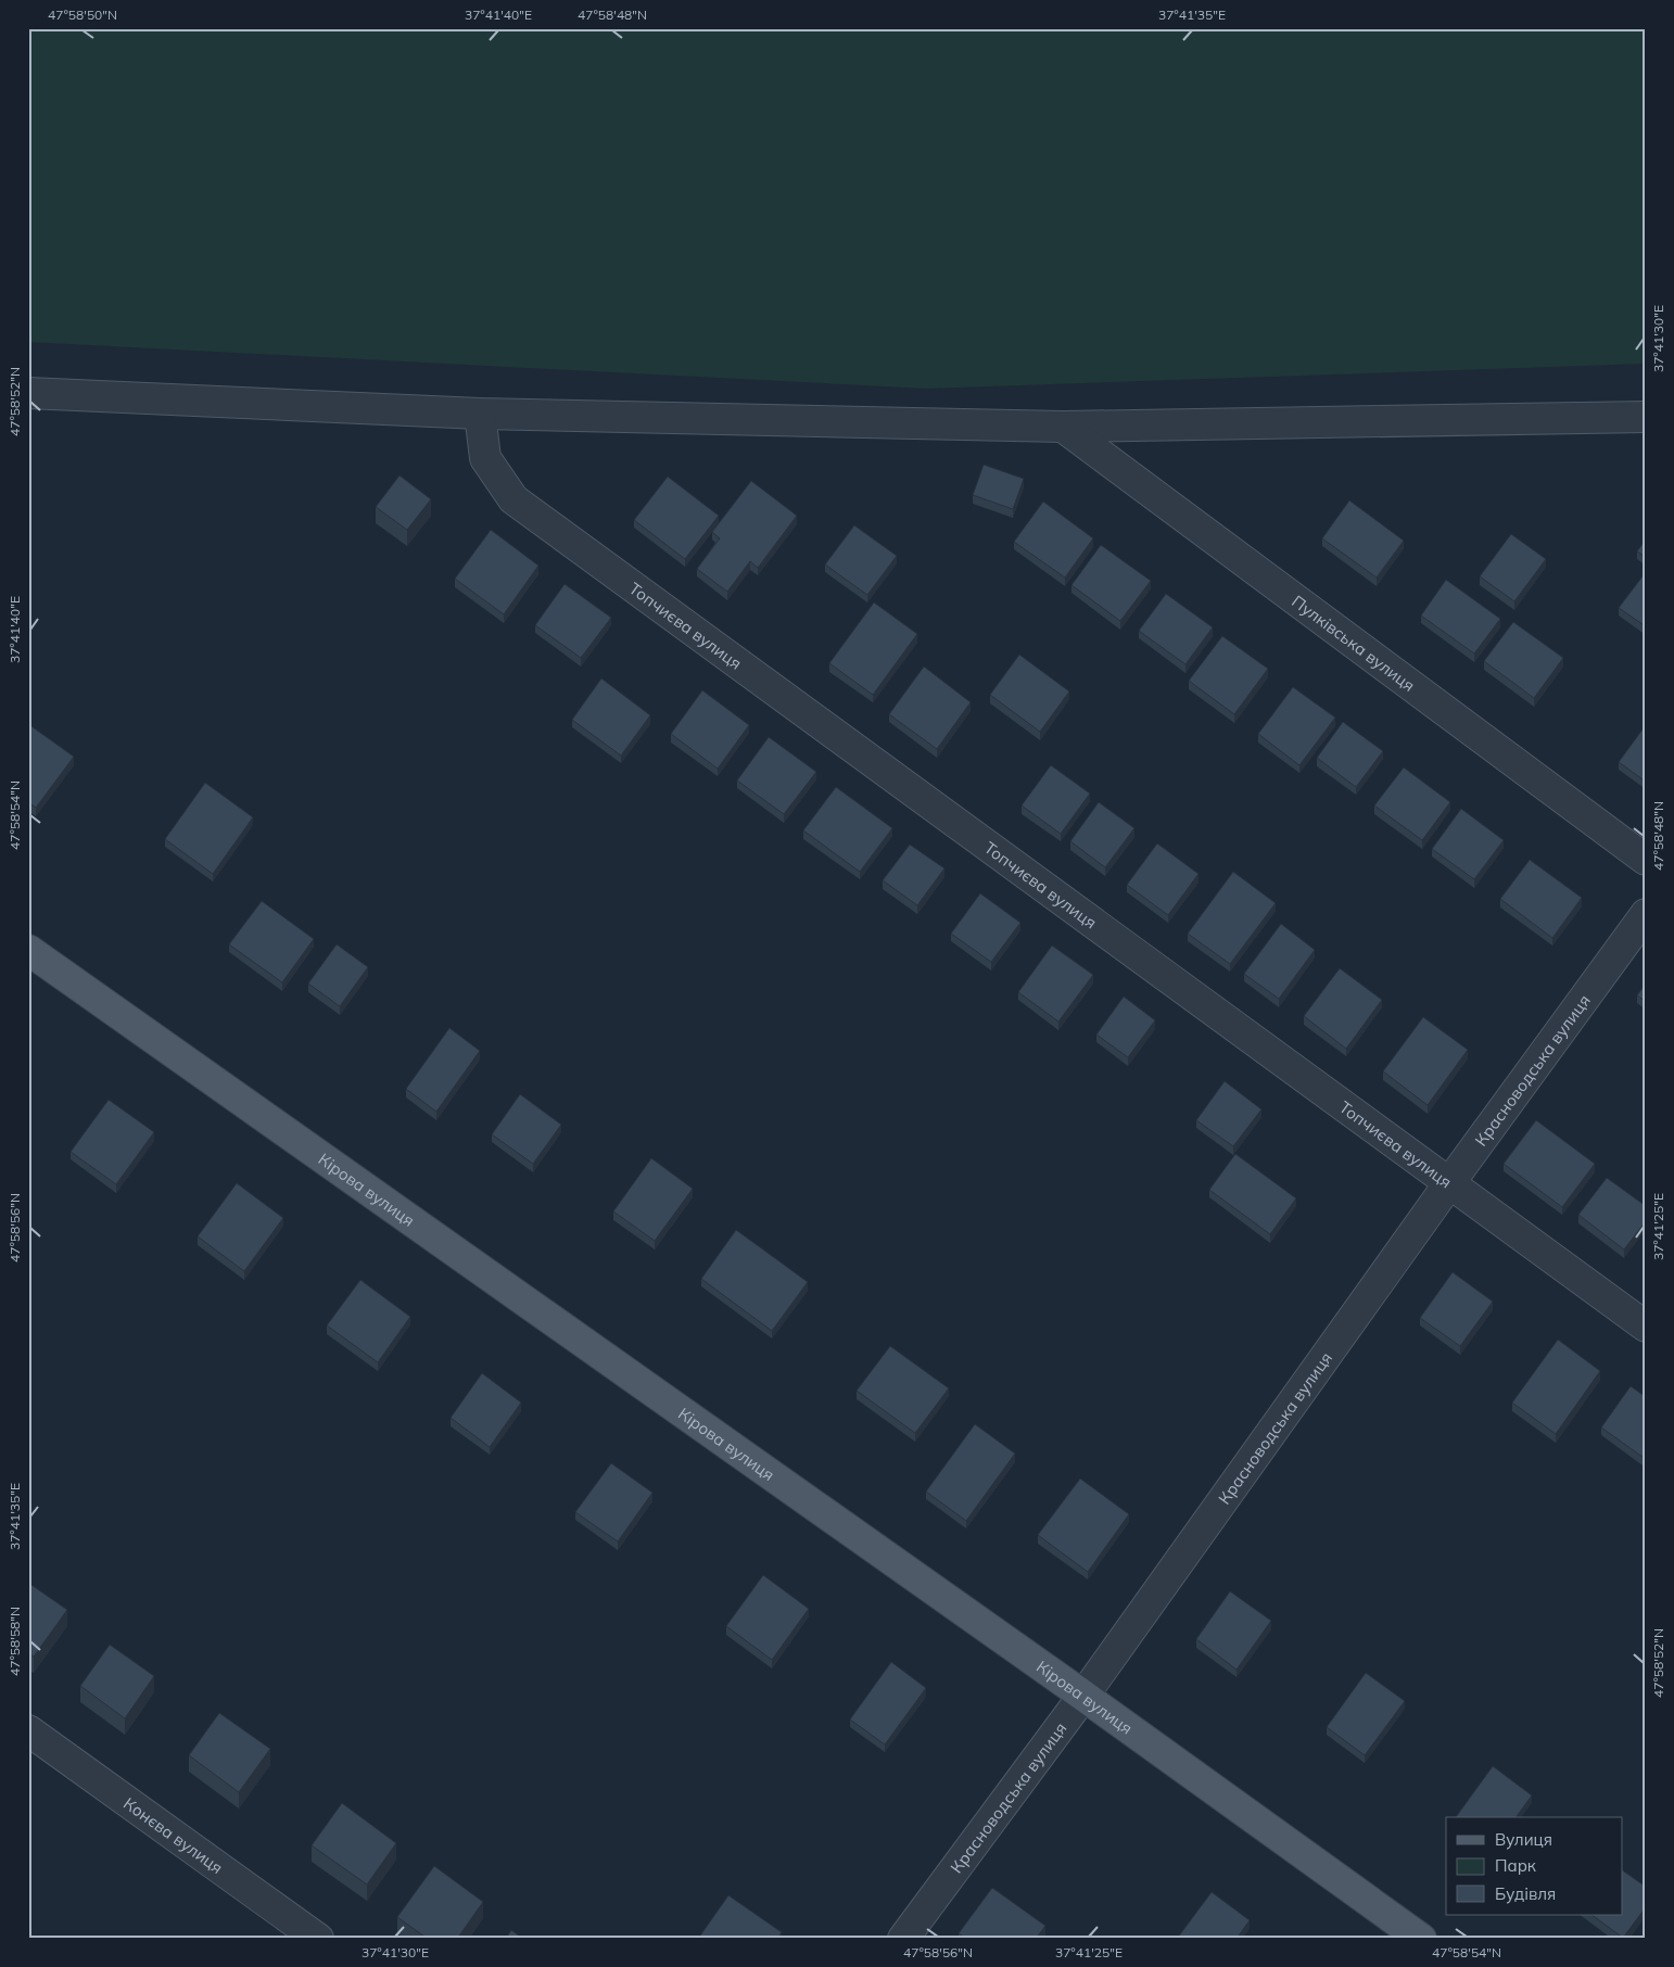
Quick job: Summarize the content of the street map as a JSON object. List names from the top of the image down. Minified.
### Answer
{"streets":{"main road":["Кірова вулиця"],"street":["Топчиєва вулиця","Пулківська вулиця","Красноводська вулиця","Конєва вулиця"]},"crossings":[["Топчиєва вулиця","Красноводська вулиця"],["Красноводська вулиця","Кірова вулиця"]],"legend":["Вулиця","Парк","Будівля"],"coordinates":["47°58'50\"N","37°41'40\"E","47°58'48\"N","37°41'35\"E","37°41'30\"E","47°58'52\"N","47°58'54\"N","37°41'25\"E","47°58'56\"N","47°58'58\"N"]}
